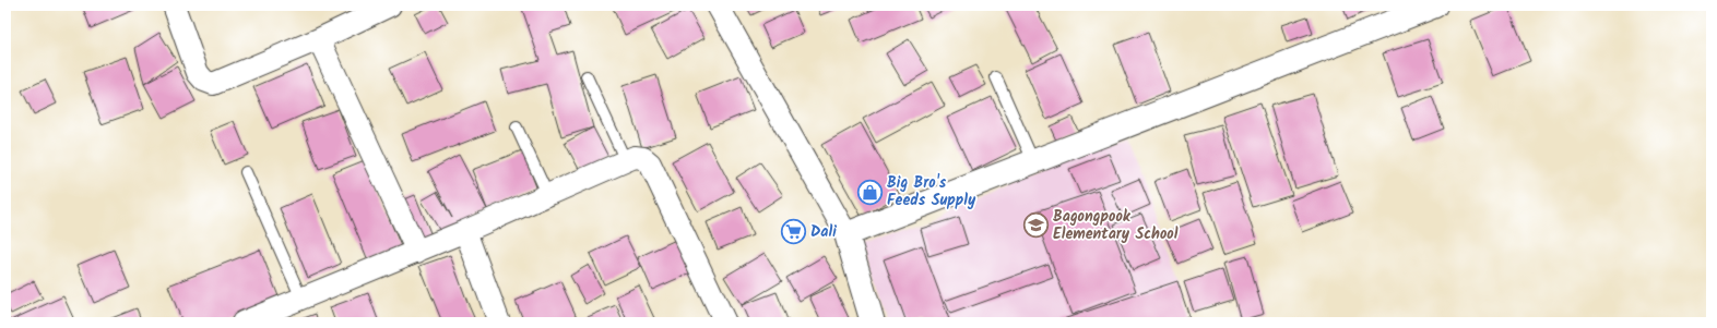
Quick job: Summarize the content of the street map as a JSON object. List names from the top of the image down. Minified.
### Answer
{"places":{"shop":["Big Bro's Feeds Supply"],"school or university":["Bagongpook Elementary School"],"supermarket":["Dali"]}}
